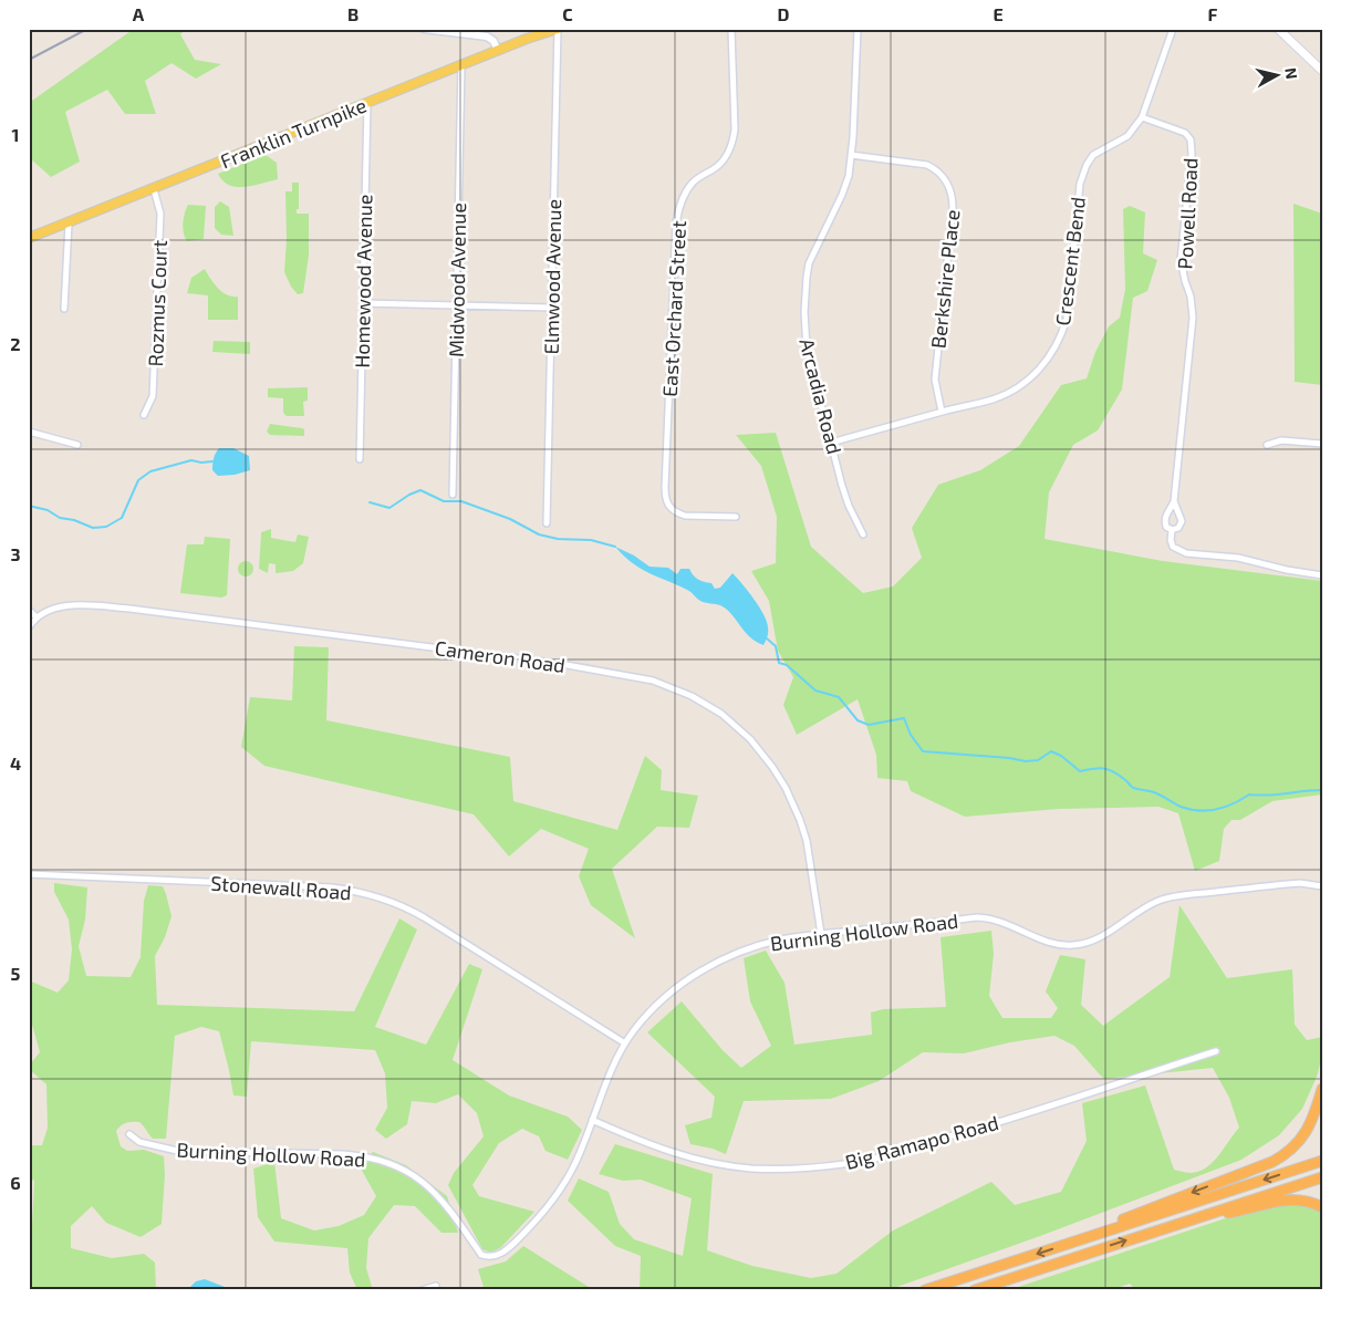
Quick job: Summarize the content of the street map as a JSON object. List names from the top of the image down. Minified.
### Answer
{"streets":{"main road":["Franklin Turnpike"],"street":["Powell Road","Crescent Bend","Elmwood Avenue","Berkshire Place","Midwood Avenue","Homewood Avenue","Rozmus Court","East Orchard Street","Arcadia Road","Cameron Road","Stonewall Road","Burning Hollow Road","Big Ramapo Road"]},"crossings":[["Franklin Turnpike","Elmwood Avenue"],["Franklin Turnpike","Midwood Avenue"],["Franklin Turnpike","Homewood Avenue"],["Franklin Turnpike","Rozmus Court"],["Powell Road","Crescent Bend"],["Crescent Bend","Berkshire Place"],["Crescent Bend","Arcadia Road"],["Berkshire Place","Arcadia Road"],["Cameron Road","Burning Hollow Road"],["Stonewall Road","Burning Hollow Road"],["Burning Hollow Road","Big Ramapo Road"]],"north":"right","grid":{"columns":["A","B","C","D","E","F"],"rows":["1","2","3","4","5","6"]}}
